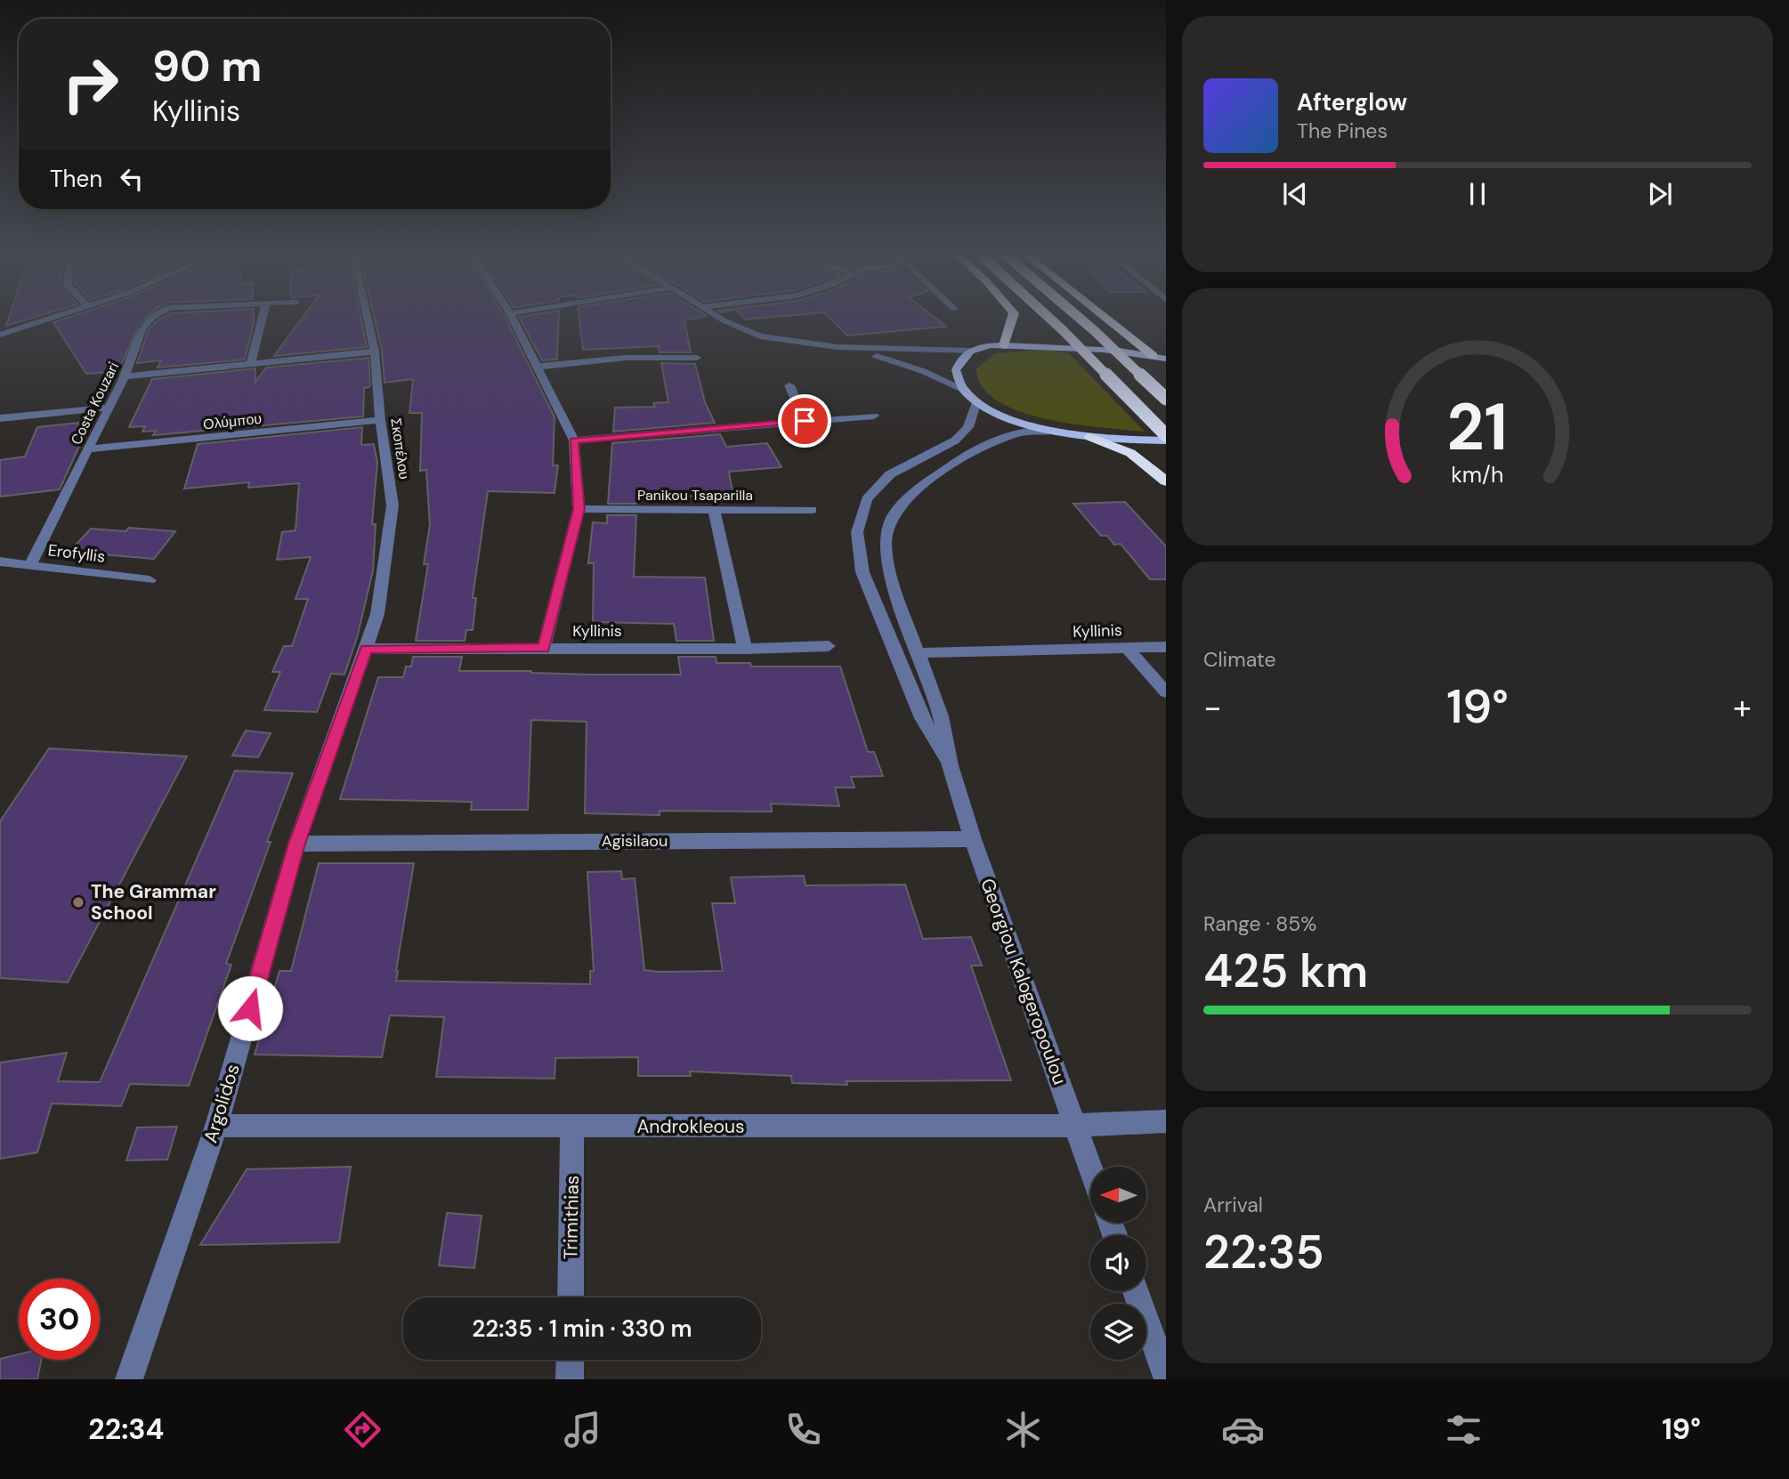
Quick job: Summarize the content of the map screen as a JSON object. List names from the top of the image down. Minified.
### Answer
{"streets":{"street":["Costa Kouzari","Ολύμπου","Σκοπέλου","Panikou Tsaparilla","Erofyllis","Kyllinis","Agisilaou","Georgiou Kalogeropoulou","Argolidos","Androkleous","Trimithias"]},"crossings":[["Costa Kouzari","Ολύμπου"],["Costa Kouzari","Erofyllis"],["Ολύμπου","Σκοπέλου"],["Σκοπέλου","Kyllinis"],["Σκοπέλου","Argolidos"],["Kyllinis","Argolidos"],["Agisilaou","Georgiou Kalogeropoulou"],["Agisilaou","Argolidos"],["Georgiou Kalogeropoulou","Androkleous"],["Argolidos","Androkleous"],["Androkleous","Trimithias"]],"places":["The Grammar School"],"north":"left","page":{"turn":["90 m","Kyllinis"],"song":["Afterglow","The Pines"],"then":"Then","tile":["Climate",["Range · 85%","425 km"],["Arrival","22:35"]],"heat":["−","19°","+"],"limit":"30","trip":"22:35 · 1 min · 330 m","tabs":["22:34","19°"],"gauge":["21","km/h"]}}
